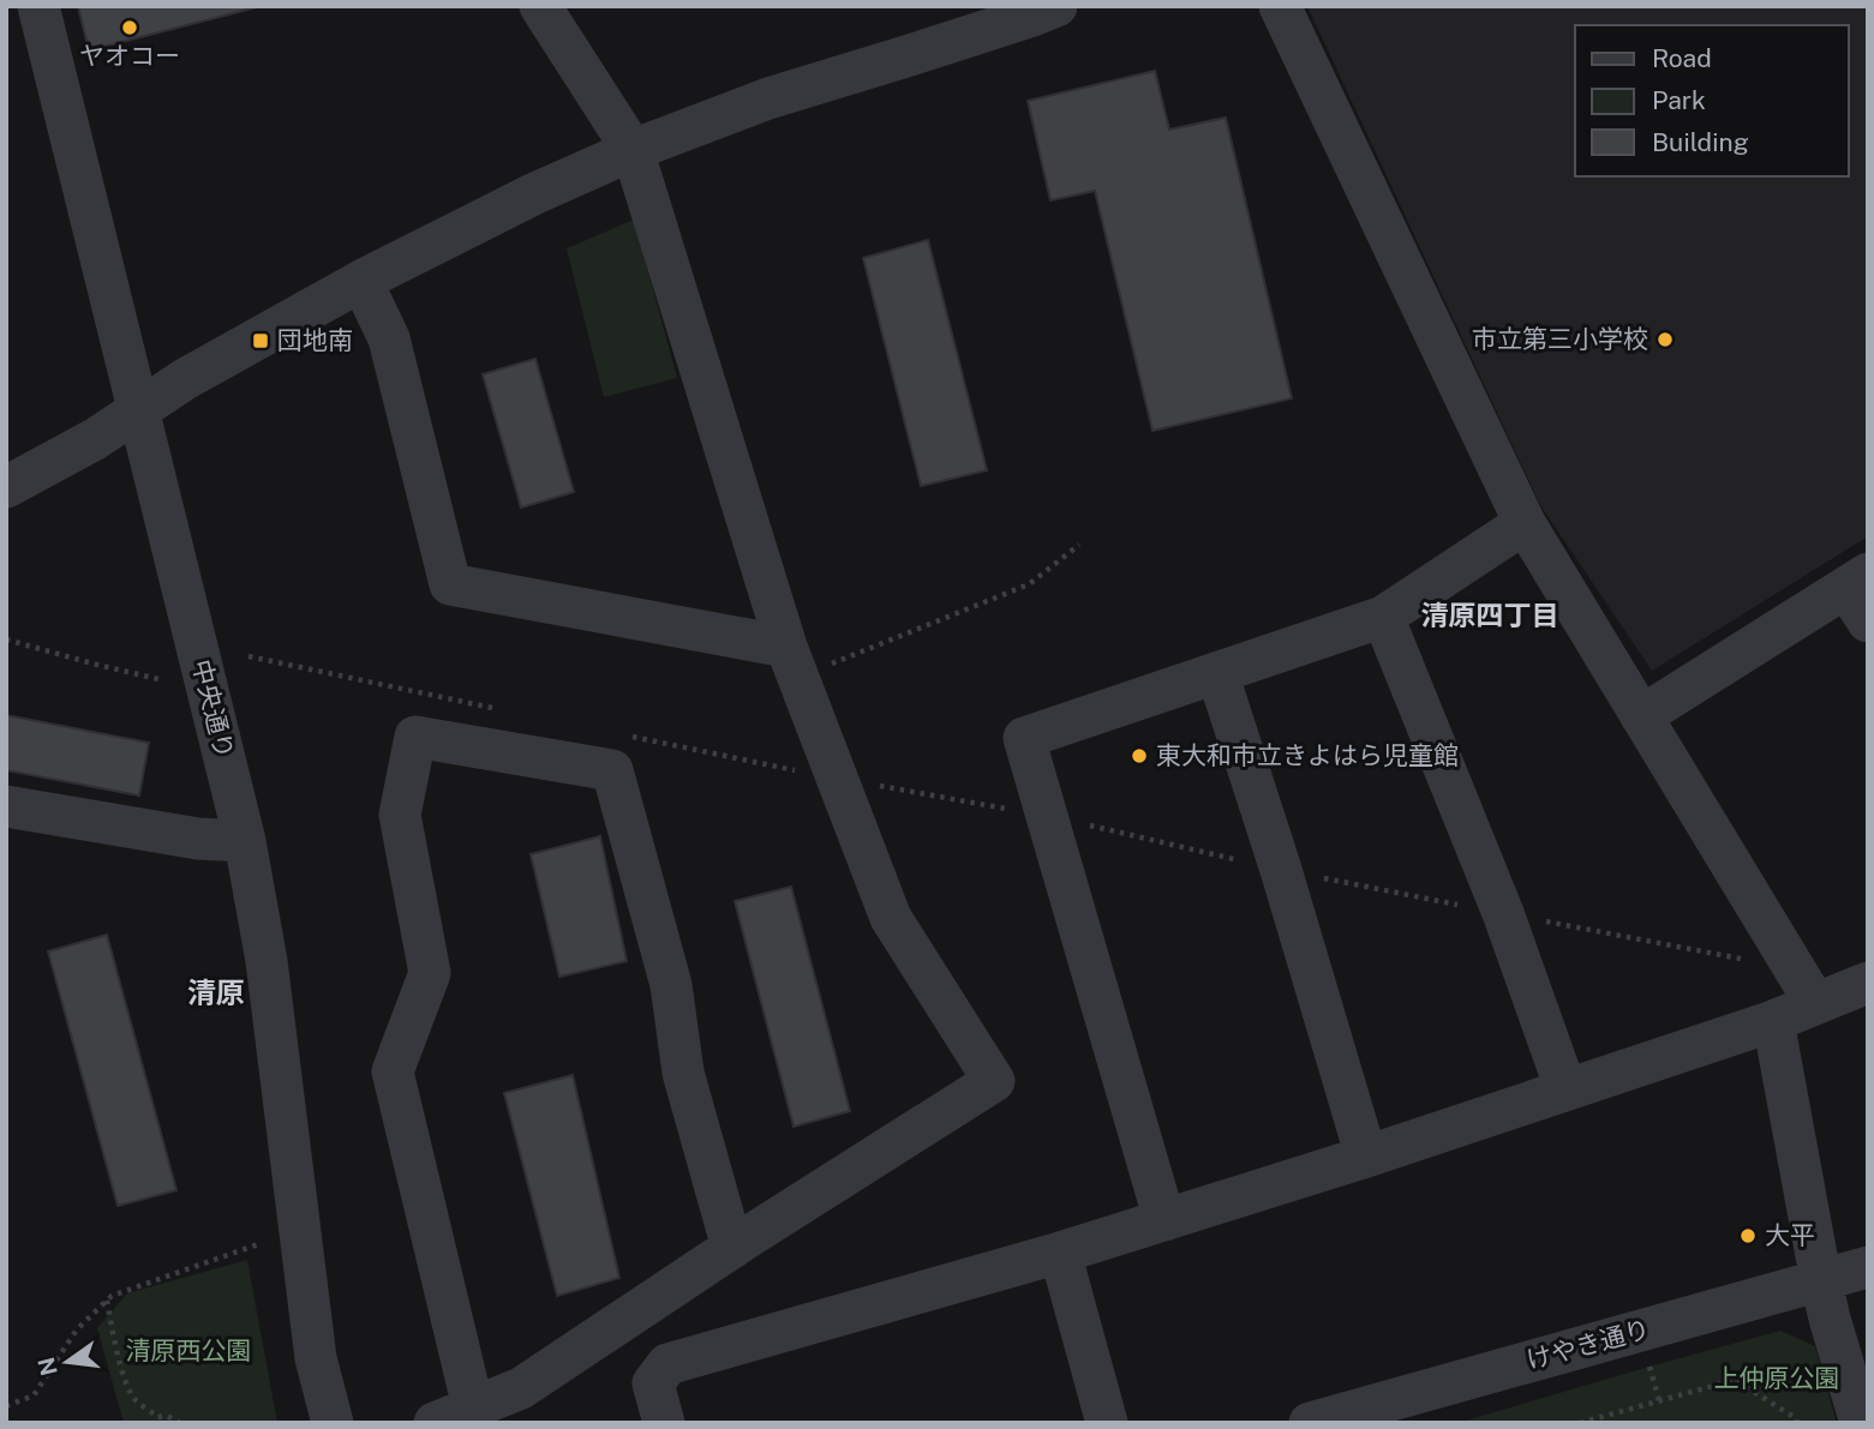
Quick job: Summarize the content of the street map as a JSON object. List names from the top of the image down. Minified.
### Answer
{"streets":{"street":["中央通り","けやき通り"]},"districts":["清原四丁目","清原"],"parks":["清原西公園","上仲原公園"],"places":{"other":["ヤオコー","市立第三小学校","東大和市立きよはら児童館","大平"],"transit":["団地南"]},"legend":["Road","Park","Building"],"north":"left"}
